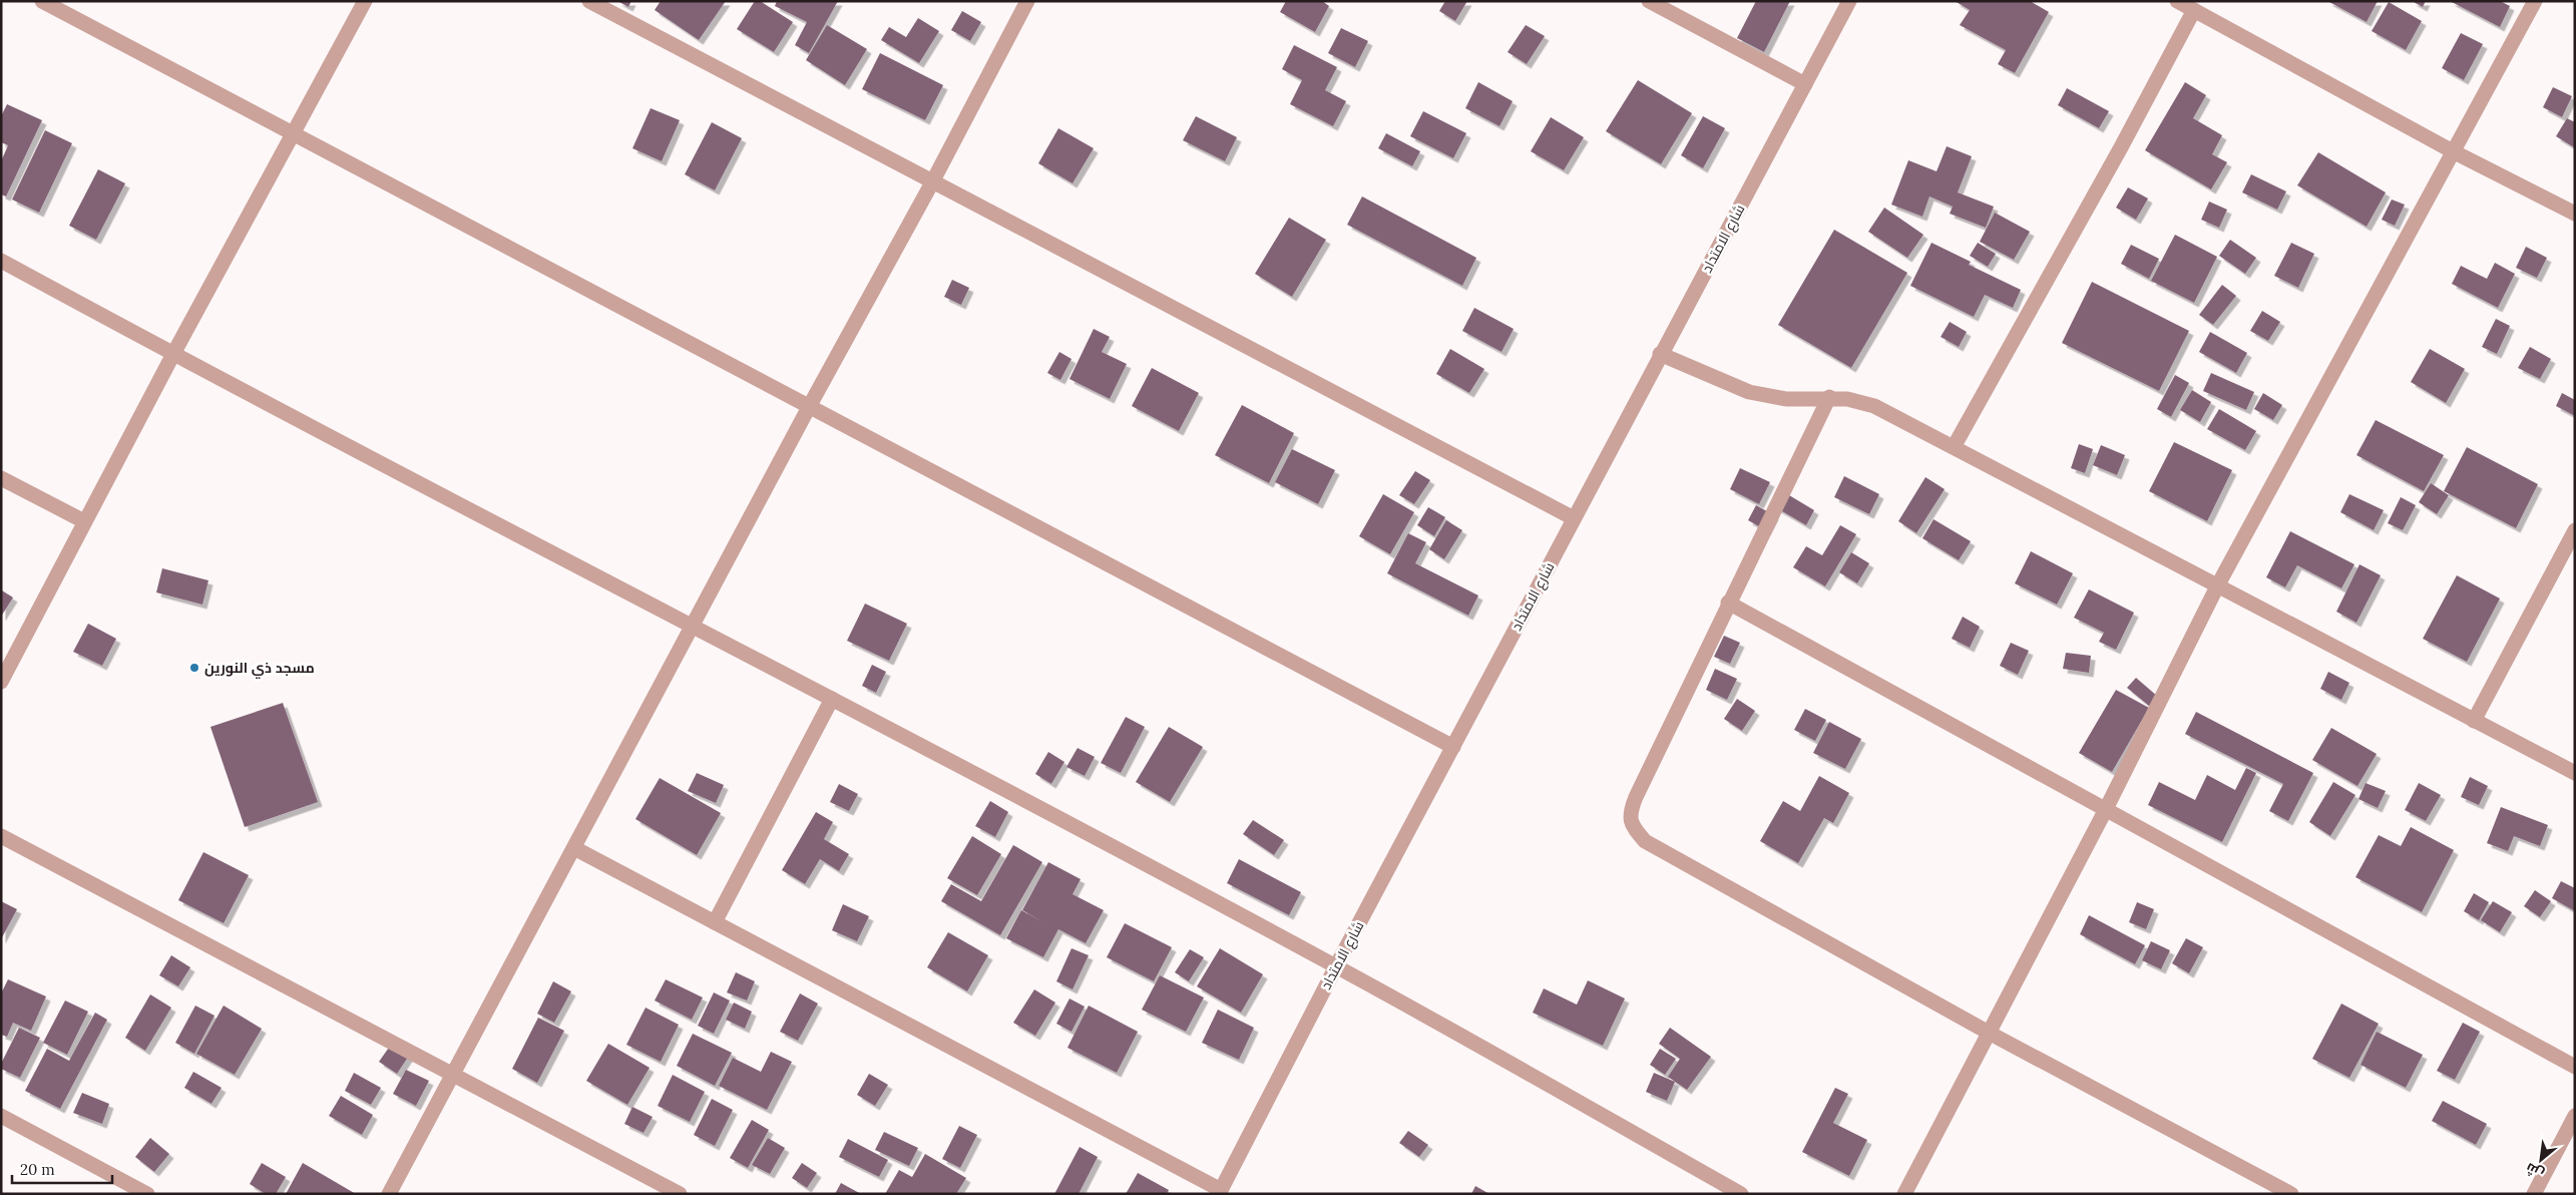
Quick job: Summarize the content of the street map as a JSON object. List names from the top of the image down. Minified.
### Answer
{"streets":{"street":["شارع الامتداد"]},"places":["مسجد ذي النورين"],"scale_bar":"20 m","north":"bottom left"}
